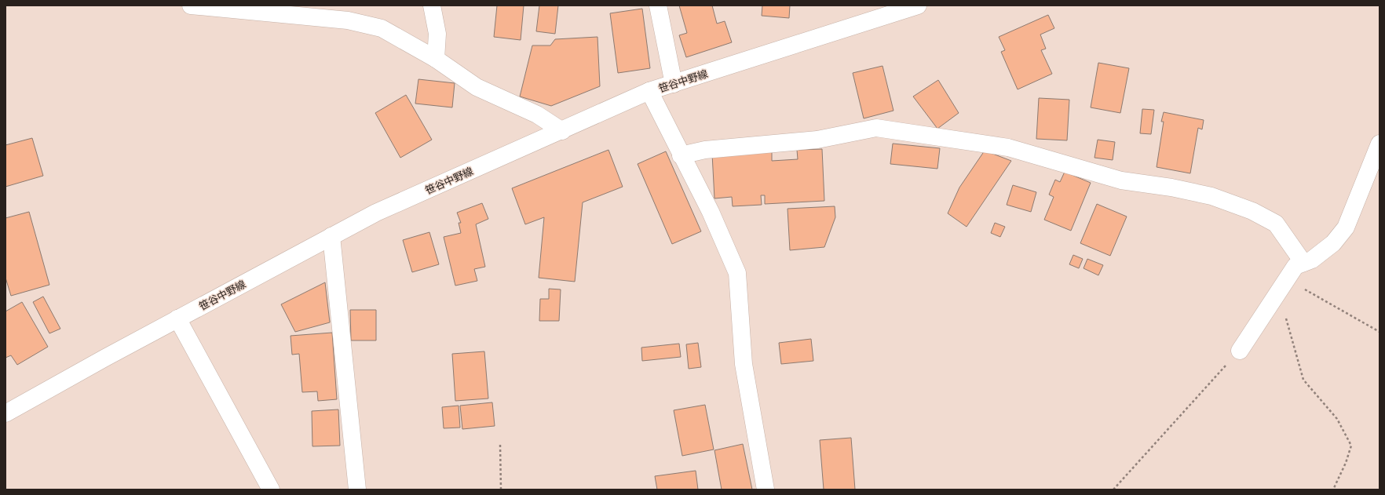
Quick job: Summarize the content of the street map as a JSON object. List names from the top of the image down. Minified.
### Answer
{"streets":{"street":["笹谷中野線"]}}
